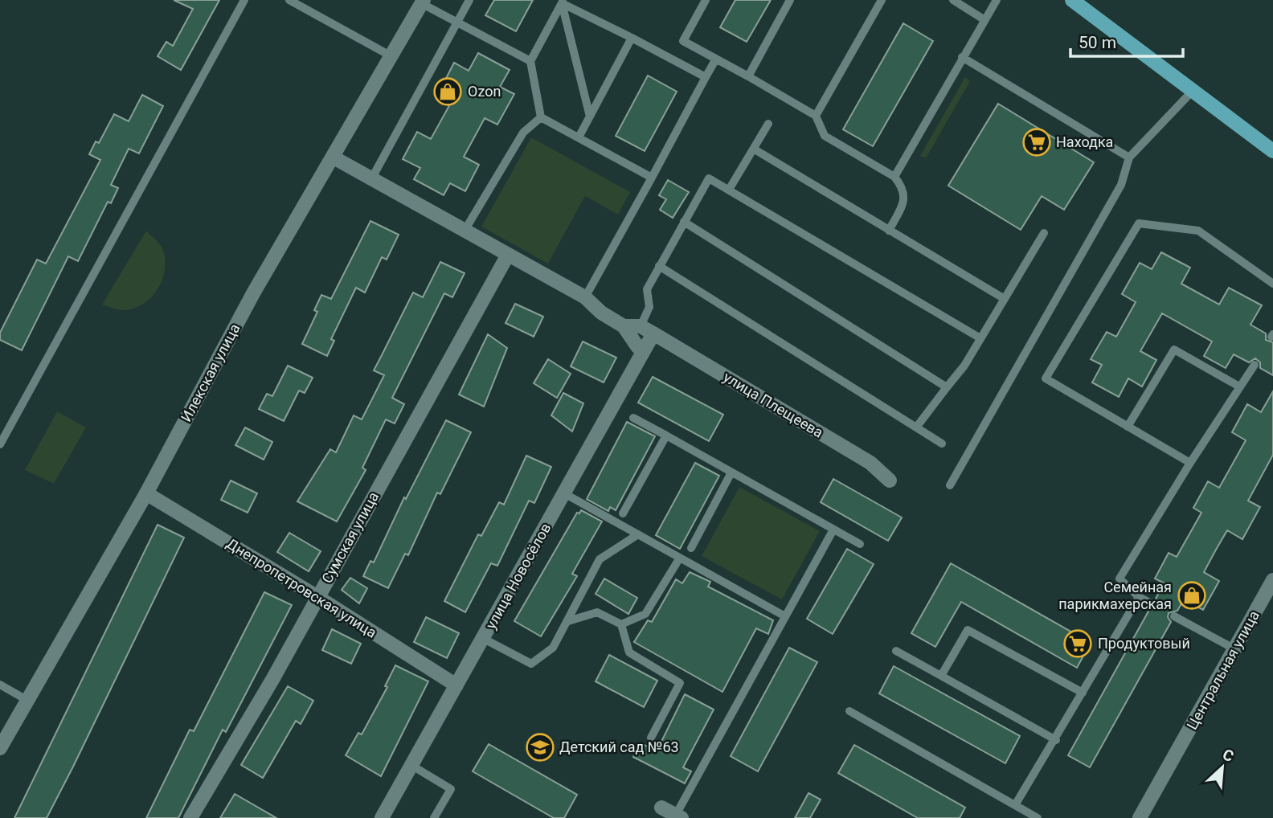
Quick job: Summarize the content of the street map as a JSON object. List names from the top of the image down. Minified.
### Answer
{"streets":{"street":["Илекская улица","улица Плещеева","Сумская улица","улица Новосёлов","Днепропетровская улица","Центральная улица"]},"crossings":[["Илекская улица","Днепропетровская улица"],["улица Плещеева","улица Новосёлов"],["Сумская улица","Днепропетровская улица"],["улица Новосёлов","Днепропетровская улица"]],"places":{"shop":["Ozon","Семейная парикмахерская"],"supermarket":["Находка","Продуктовый"],"school or university":["Детский сад №63"]},"scale_bar":"50 m","north":"top right"}
